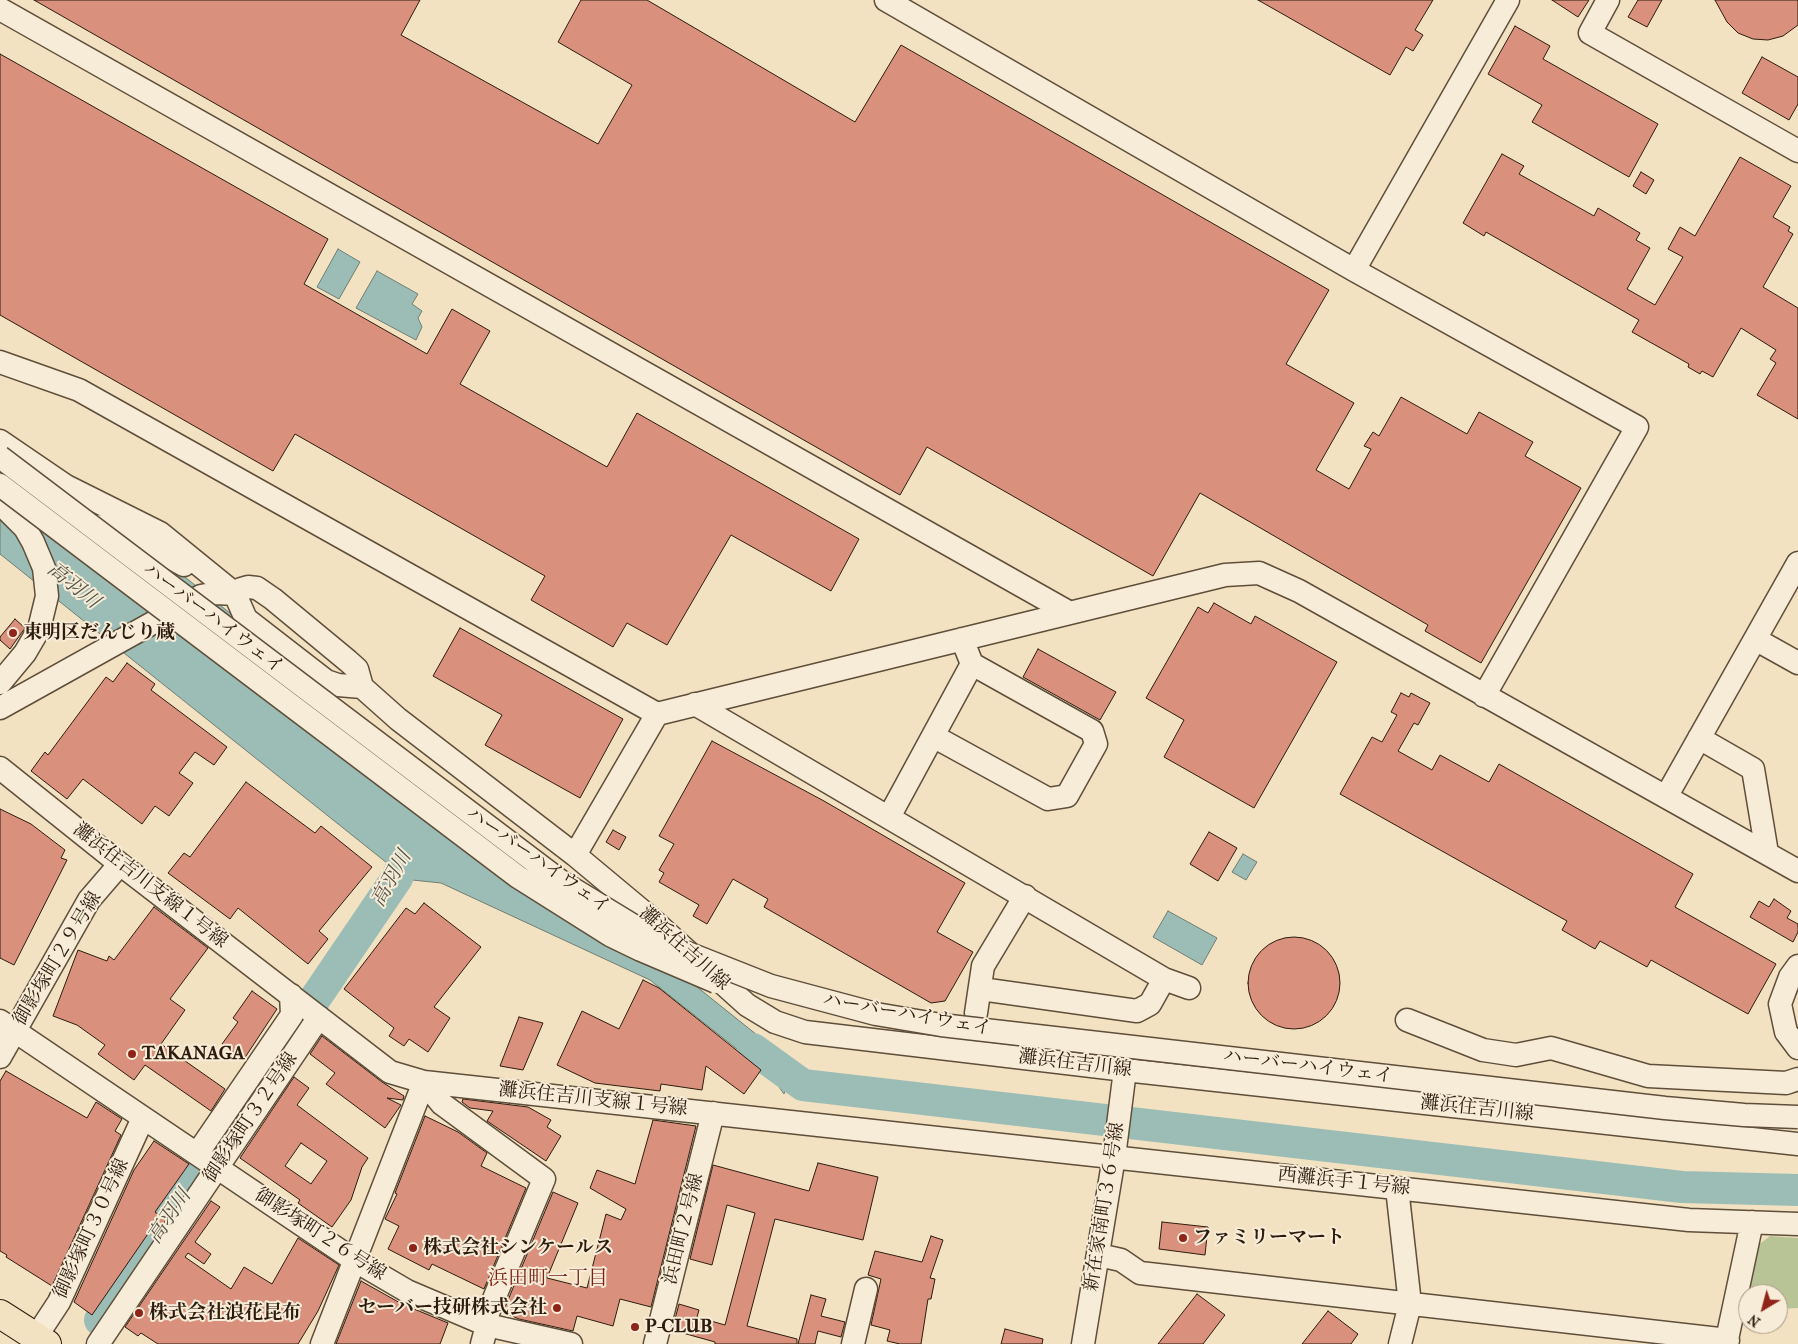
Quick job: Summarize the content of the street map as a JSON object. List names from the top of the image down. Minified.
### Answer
{"streets":{"street":["ハーバーハイウェイ","灘浜住吉川支線１号線","灘浜住吉川線","御影塚町２９号線","御影塚町３２号線","西灘浜手１号線","新在家南町３６号線","御影塚町３０号線","浜田町２号線","御影塚町２６号線"]},"crossings":[["灘浜住吉川支線１号線","御影塚町２９号線"],["灘浜住吉川支線１号線","御影塚町３２号線"],["灘浜住吉川支線１号線","西灘浜手１号線"],["灘浜住吉川支線１号線","浜田町２号線"],["灘浜住吉川線","新在家南町３６号線"],["御影塚町２９号線","御影塚町２６号線"],["御影塚町３２号線","御影塚町２６号線"],["西灘浜手１号線","新在家南町３６号線"],["御影塚町３０号線","御影塚町２６号線"]],"districts":["浜田町一丁目"],"water":["高羽川"],"places":["東明区だんじり蔵","TAKANAGA","ファミリーマート","株式会社シンケールス","セーバー技研株式会社","株式会社浪花昆布","P-CLUB"],"north":"bottom left"}
